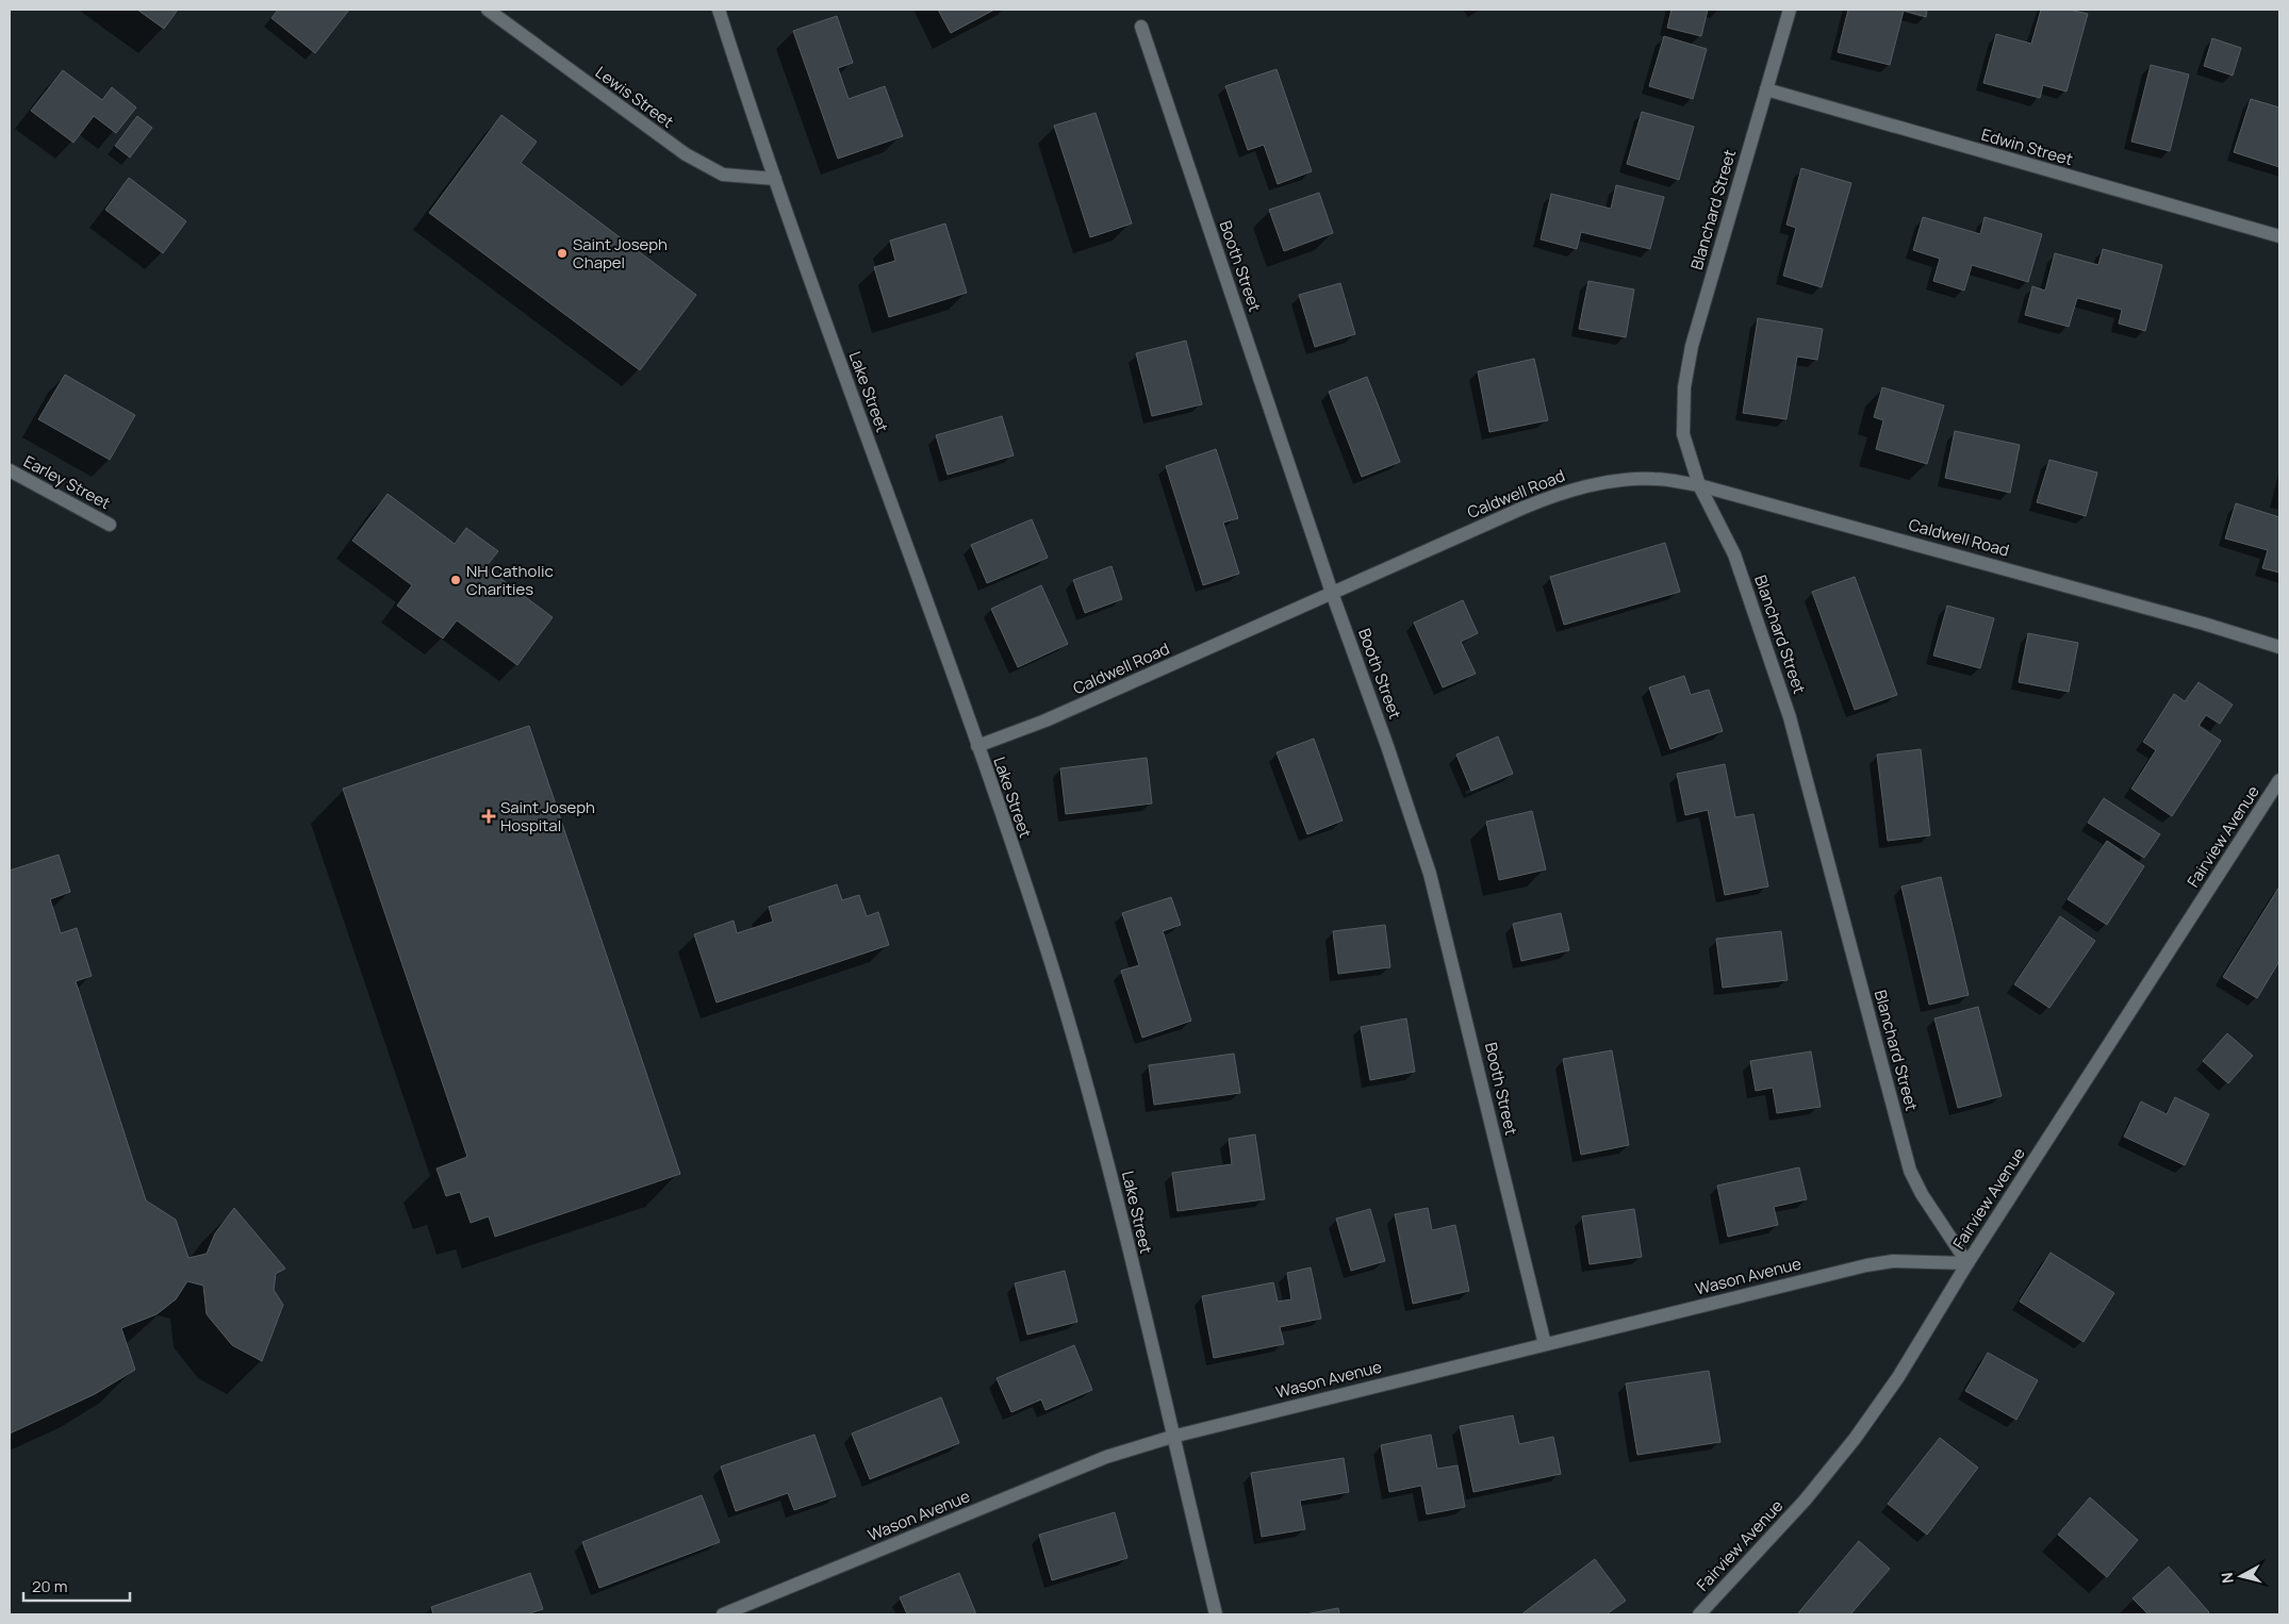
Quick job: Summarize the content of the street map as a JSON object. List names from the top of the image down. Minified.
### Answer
{"streets":{"street":["Lewis Street","Edwin Street","Blanchard Street","Booth Street","Lake Street","Earley Street","Caldwell Road","Fairview Avenue","Wason Avenue"]},"crossings":[["Lewis Street","Lake Street"],["Edwin Street","Blanchard Street"],["Blanchard Street","Caldwell Road"],["Blanchard Street","Fairview Avenue"],["Blanchard Street","Wason Avenue"],["Booth Street","Caldwell Road"],["Booth Street","Wason Avenue"],["Lake Street","Caldwell Road"],["Lake Street","Wason Avenue"],["Fairview Avenue","Wason Avenue"]],"places":{"other":["Saint Joseph Chapel","NH Catholic Charities"],"health":["Saint Joseph Hospital"]},"scale_bar":"20 m","north":"left"}
